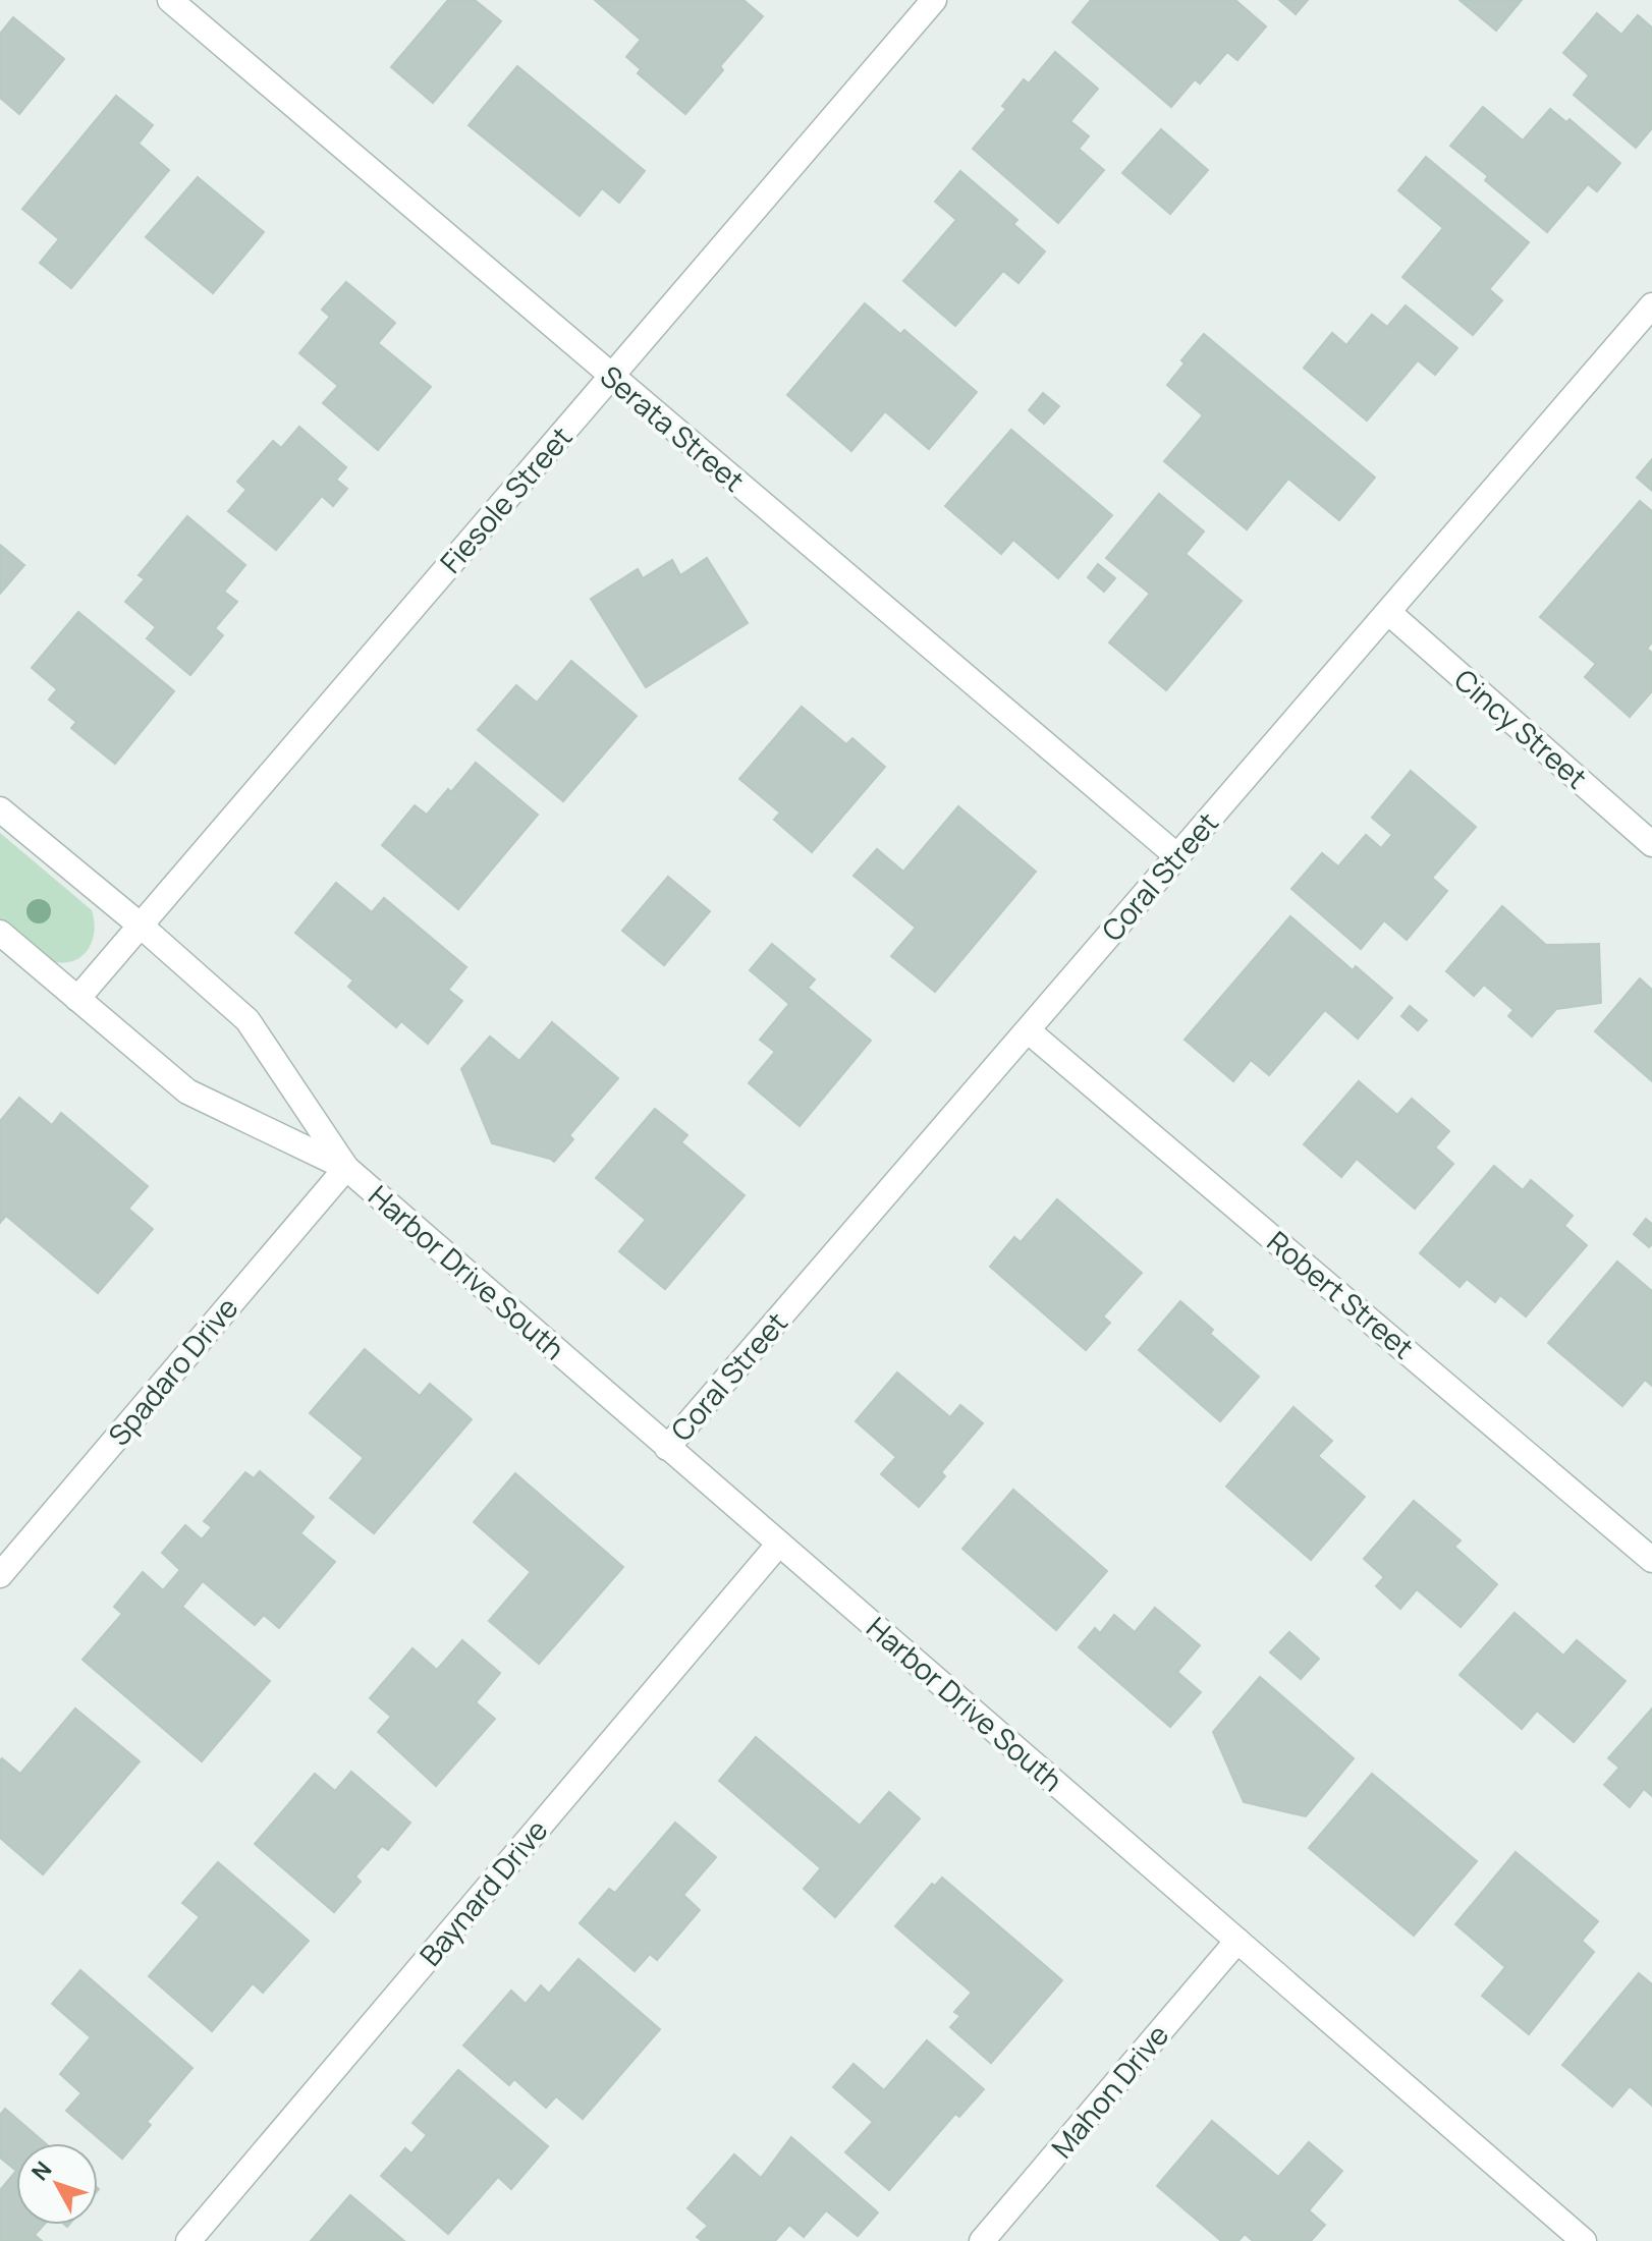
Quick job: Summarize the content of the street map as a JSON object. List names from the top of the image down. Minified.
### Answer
{"streets":{"street":["Serata Street","Fiesole Street","Cincy Street","Coral Street","Harbor Drive South","Robert Street","Spadaro Drive","Baynard Drive","Mahon Drive"]},"crossings":[["Serata Street","Fiesole Street"],["Serata Street","Coral Street"],["Fiesole Street","Harbor Drive South"],["Cincy Street","Coral Street"],["Coral Street","Harbor Drive South"],["Coral Street","Robert Street"],["Harbor Drive South","Spadaro Drive"],["Harbor Drive South","Baynard Drive"],["Harbor Drive South","Mahon Drive"]],"north":"top left"}
